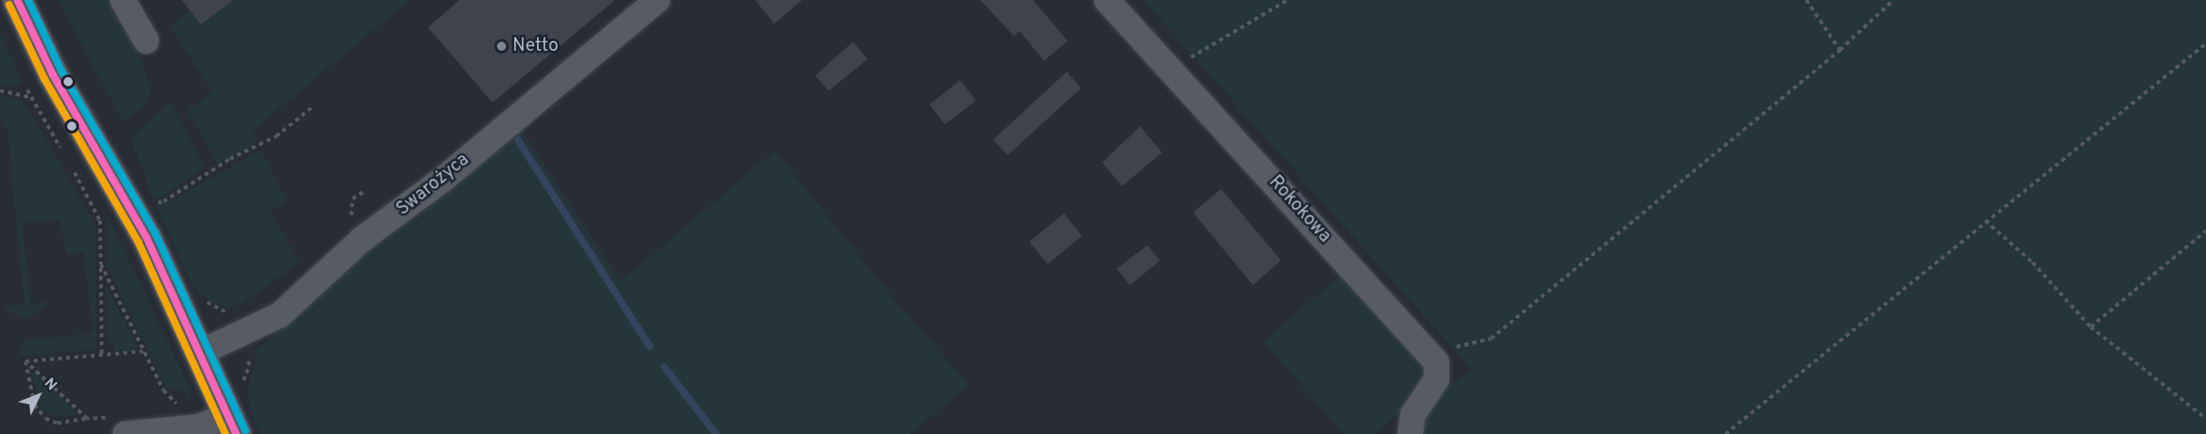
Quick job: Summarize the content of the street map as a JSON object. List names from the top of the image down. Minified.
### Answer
{"streets":{"street":["Swarożyca","Rokokowa"]},"places":["Netto"],"north":"top right"}
